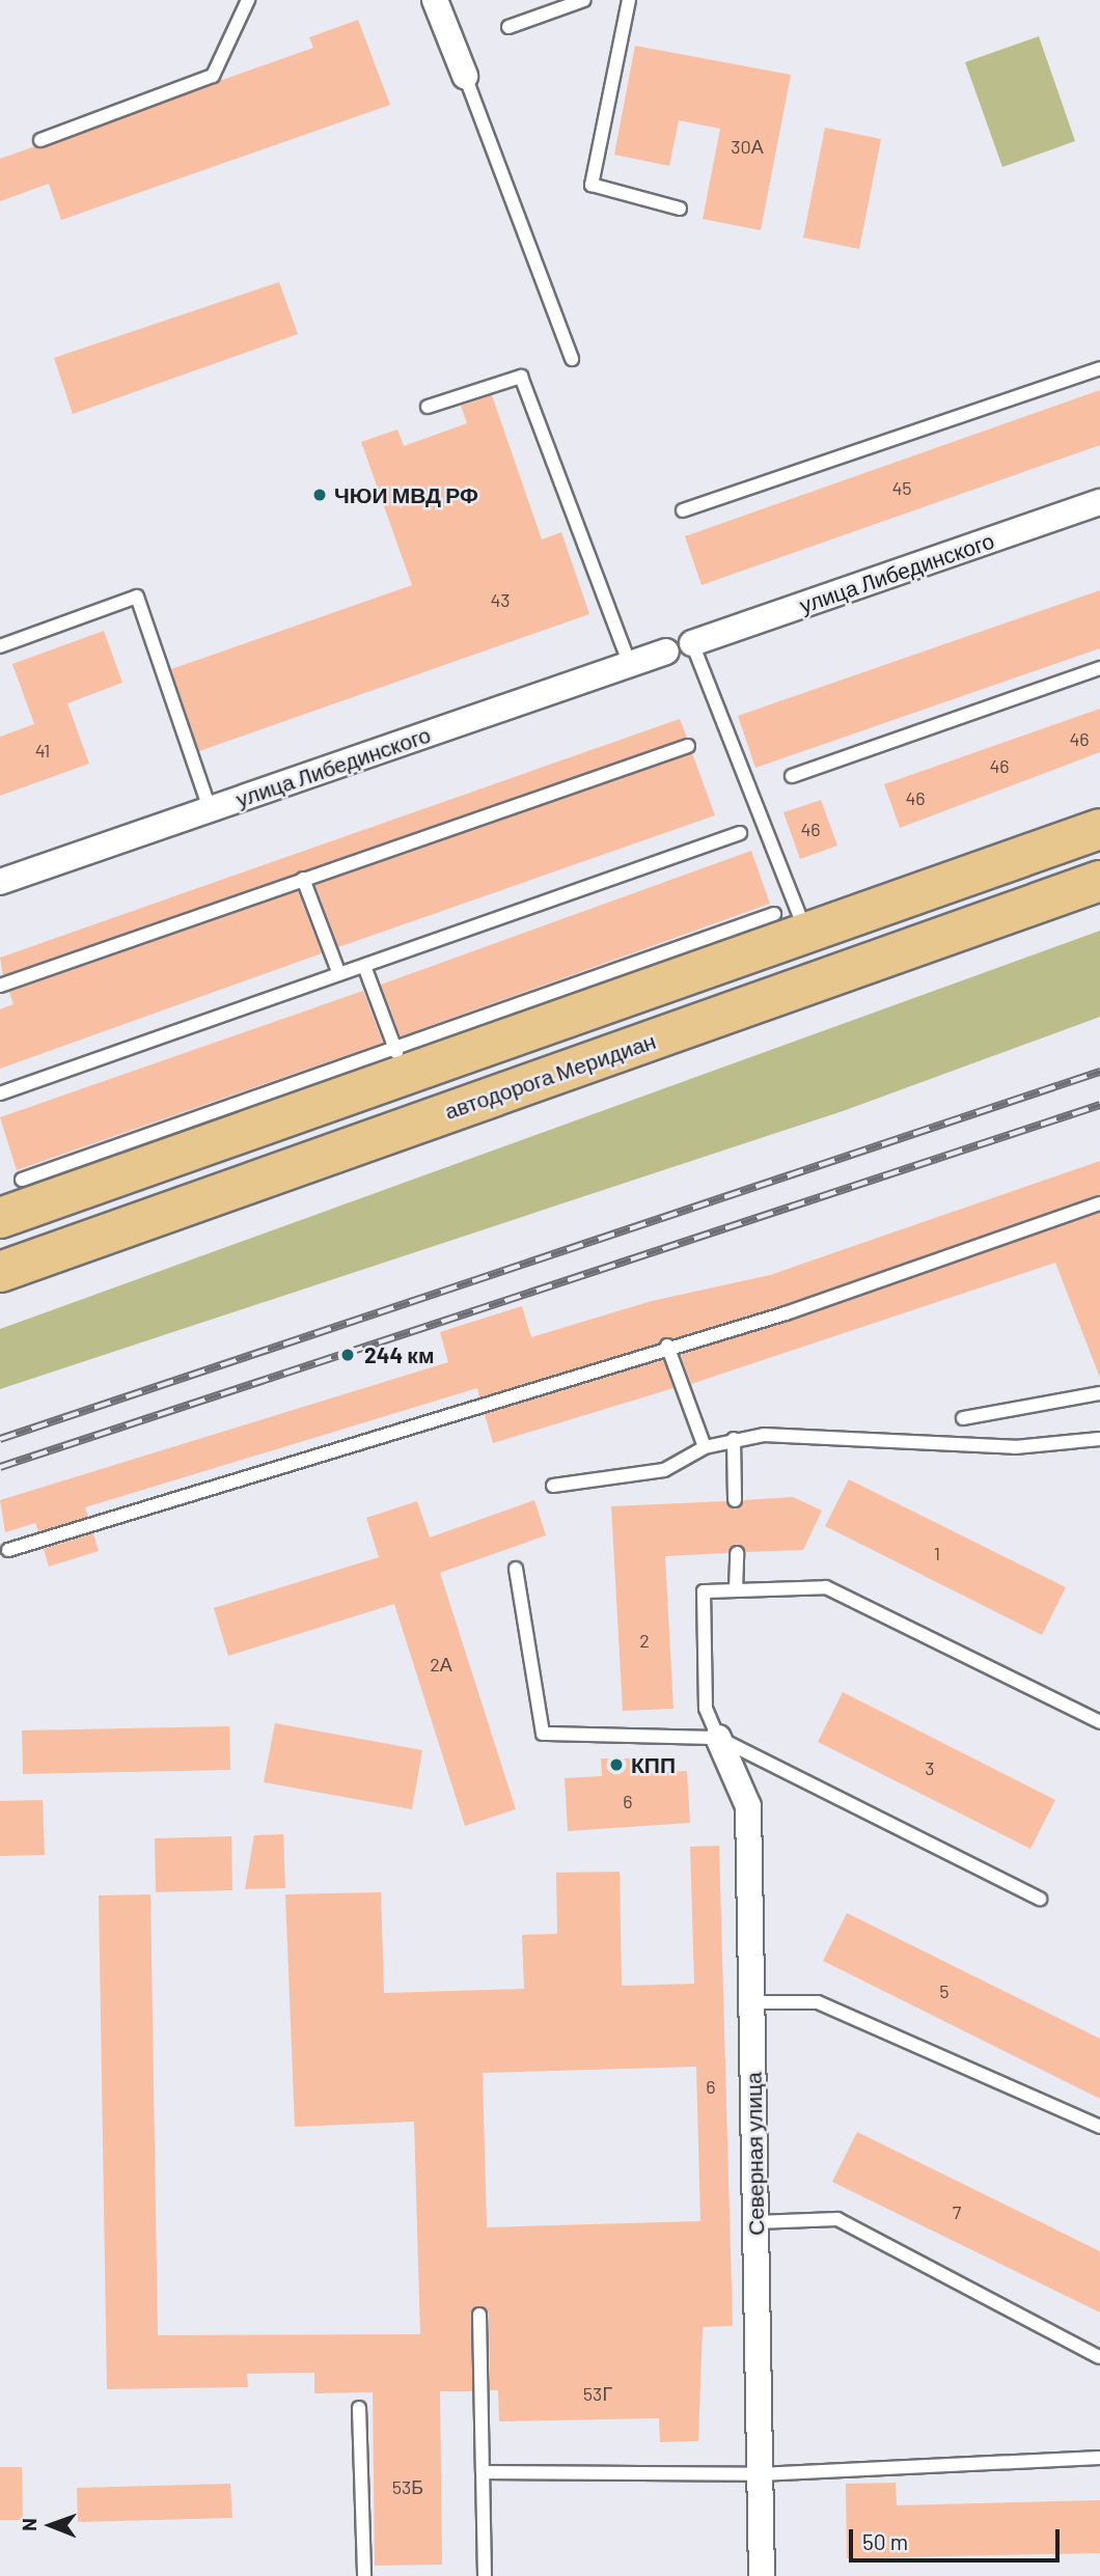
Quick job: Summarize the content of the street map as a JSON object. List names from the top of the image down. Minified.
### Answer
{"streets":{"main road":["автодорога Меридиан"],"street":["улица Либединского","Северная улица"]},"places":["ЧЮИ МВД РФ","244 км","КПП"],"house_numbers":["30А","45","43","46","41","46","46","46","1","2","2А","3","6","5","6","7","53Г","53Б"],"scale_bar":"50 m","north":"left"}
